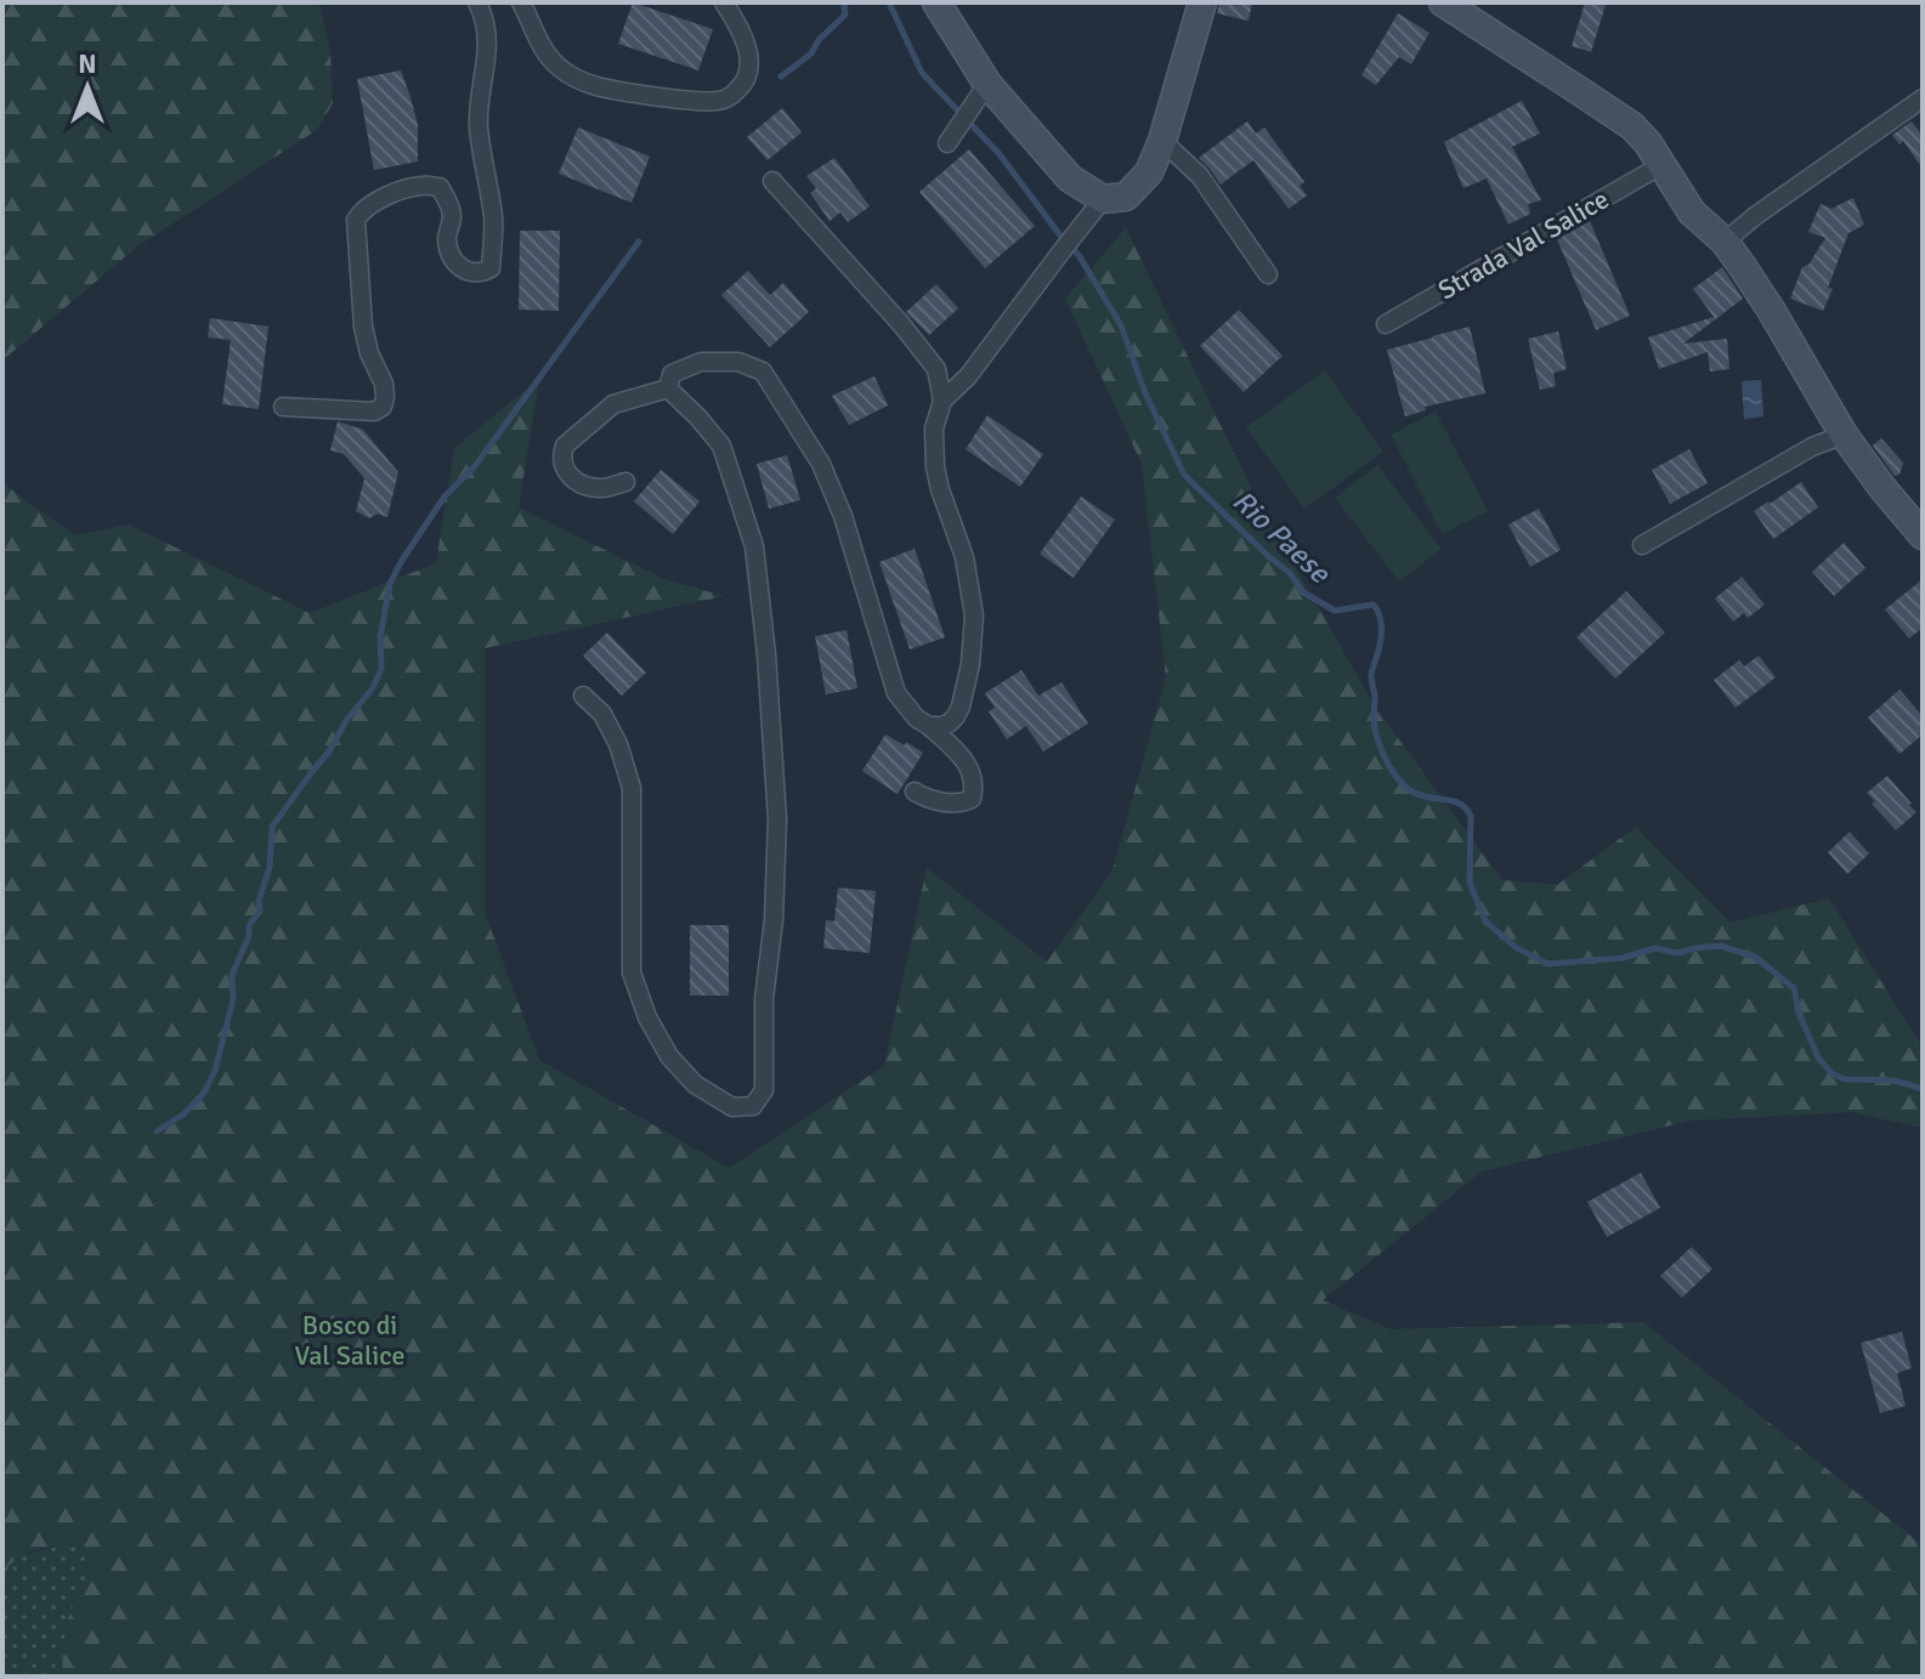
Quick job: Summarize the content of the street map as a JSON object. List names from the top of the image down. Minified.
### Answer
{"streets":{"street":["Strada Val Salice"]},"water":["Rio Paese"],"parks":["Bosco di Val Salice"],"north":"top"}
